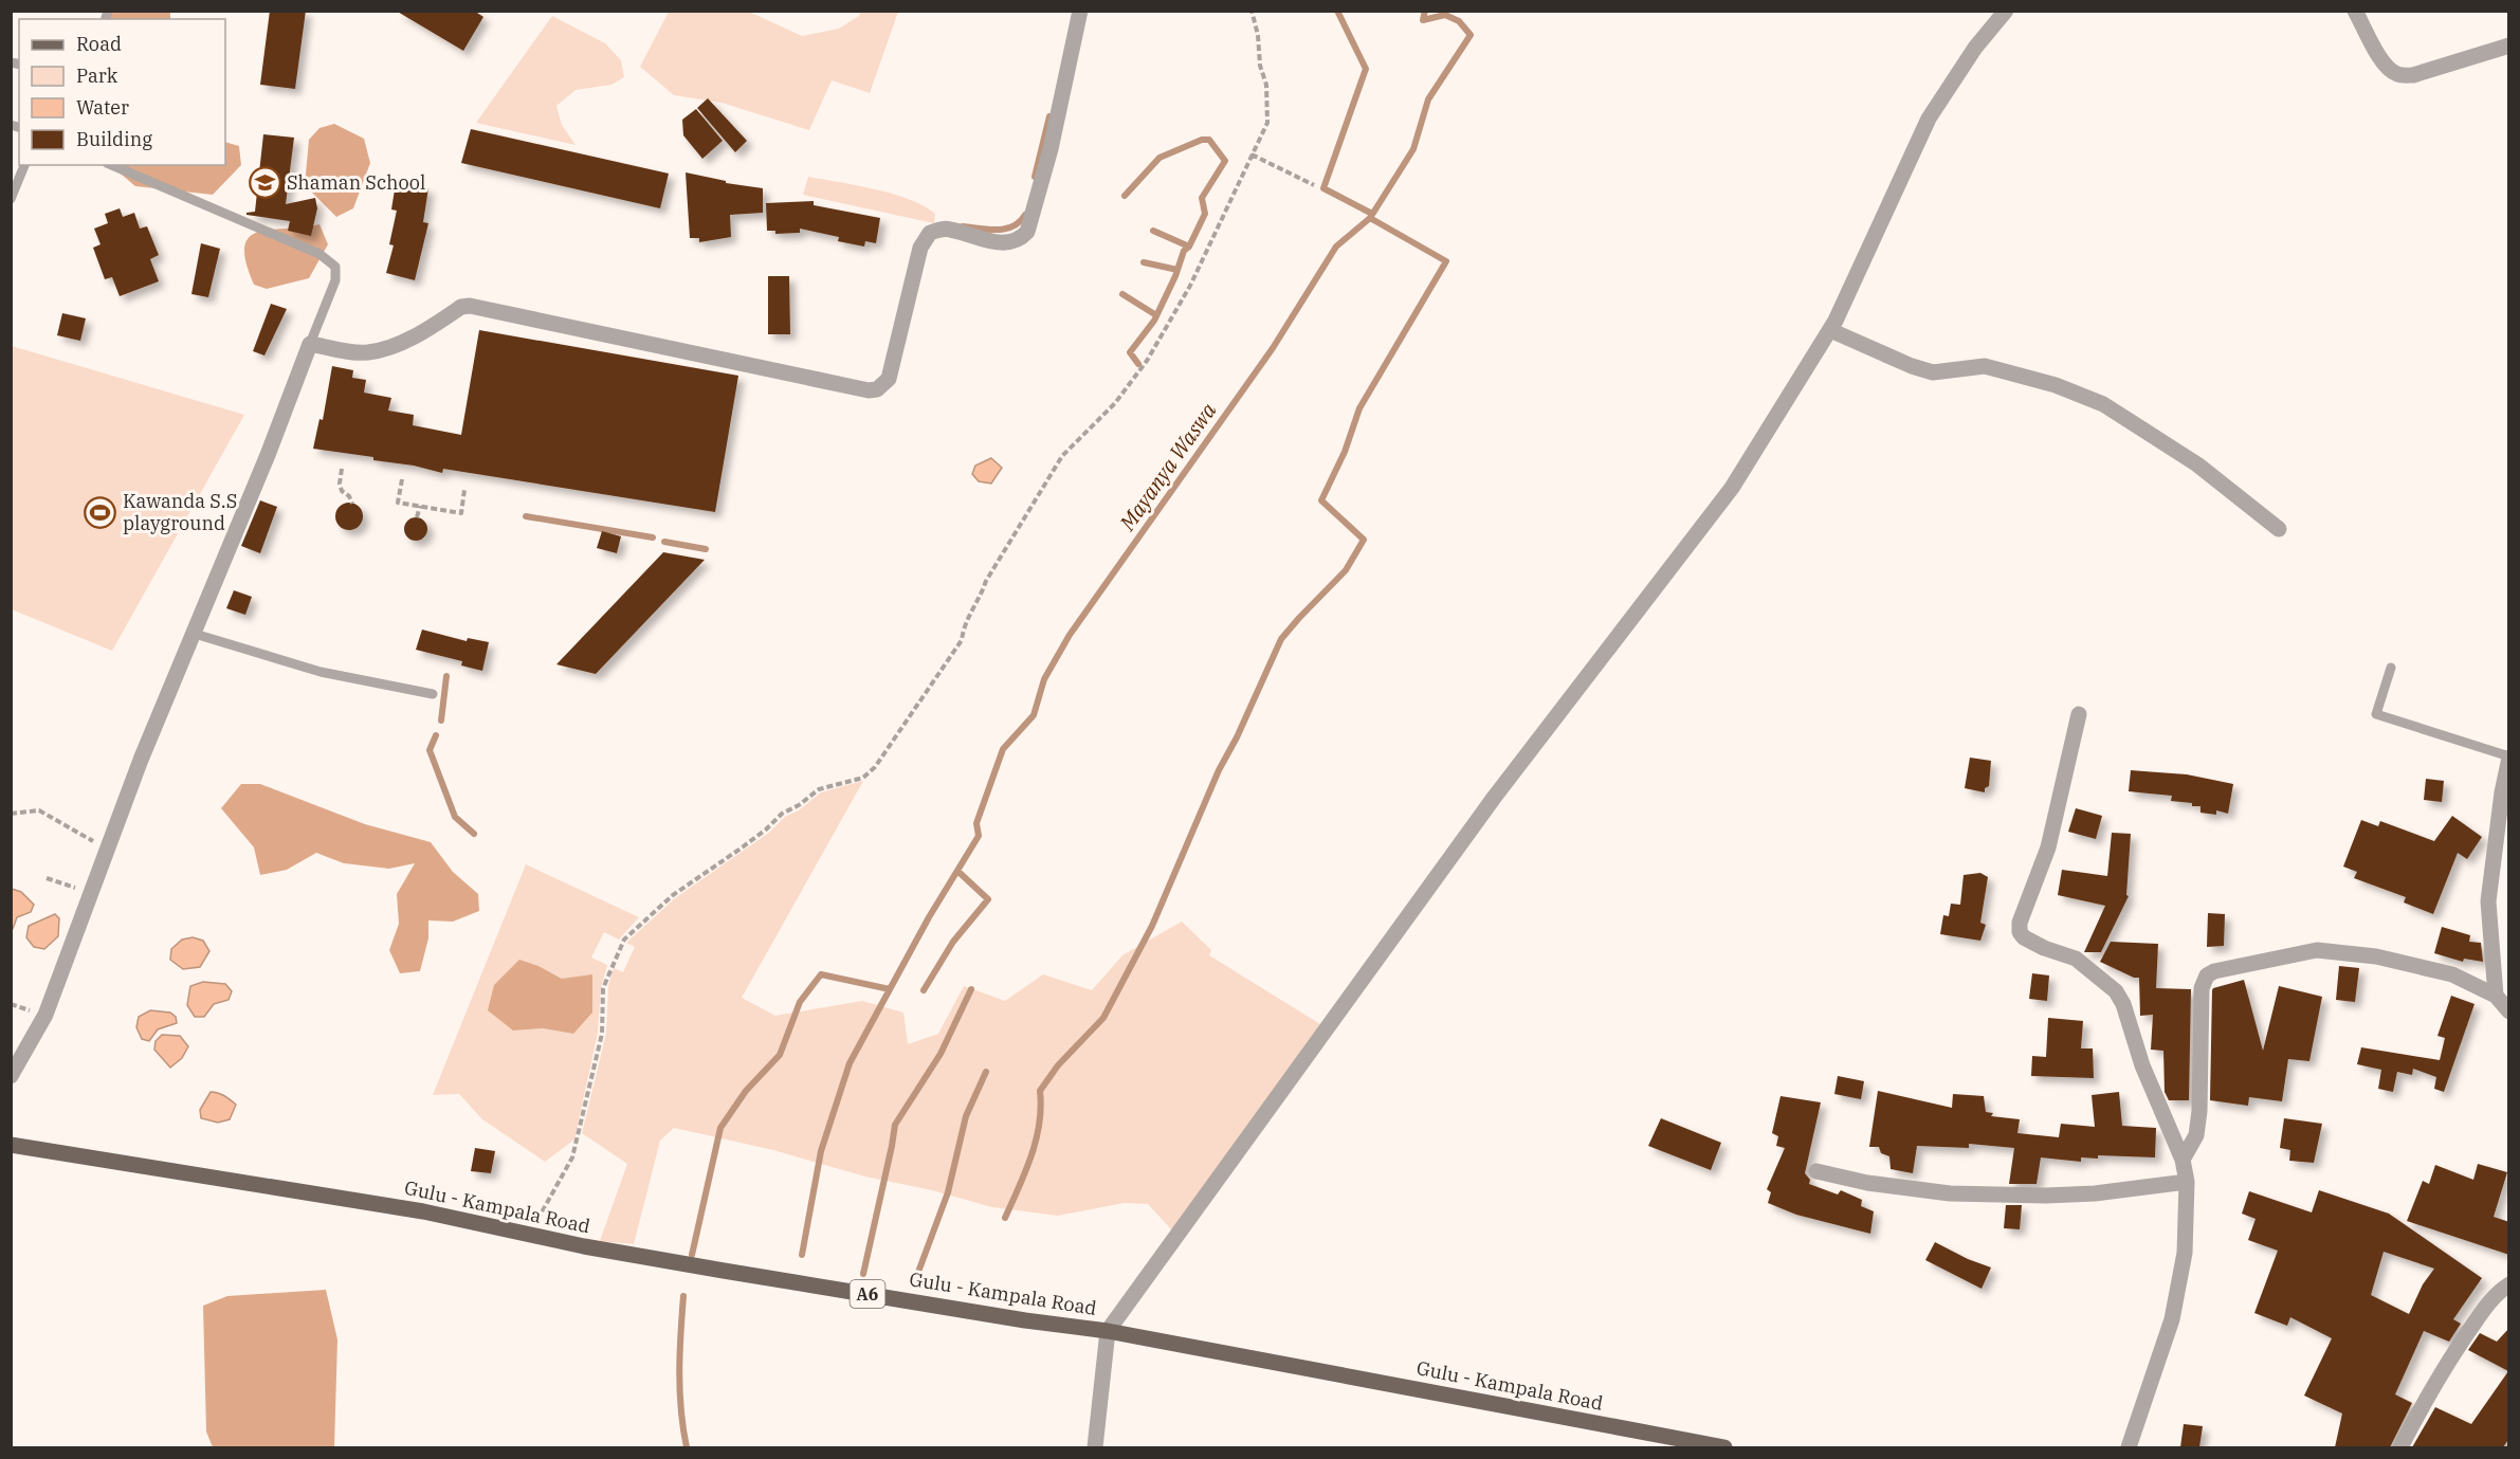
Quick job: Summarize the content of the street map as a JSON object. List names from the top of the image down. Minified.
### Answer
{"streets":{"main road":["Gulu - Kampala Road","A6"]},"water":["Mayanya Waswa"],"places":{"school or university":["Shaman School"],"sports":["Kawanda S.S playground"]},"legend":["Road","Park","Water","Building"]}
